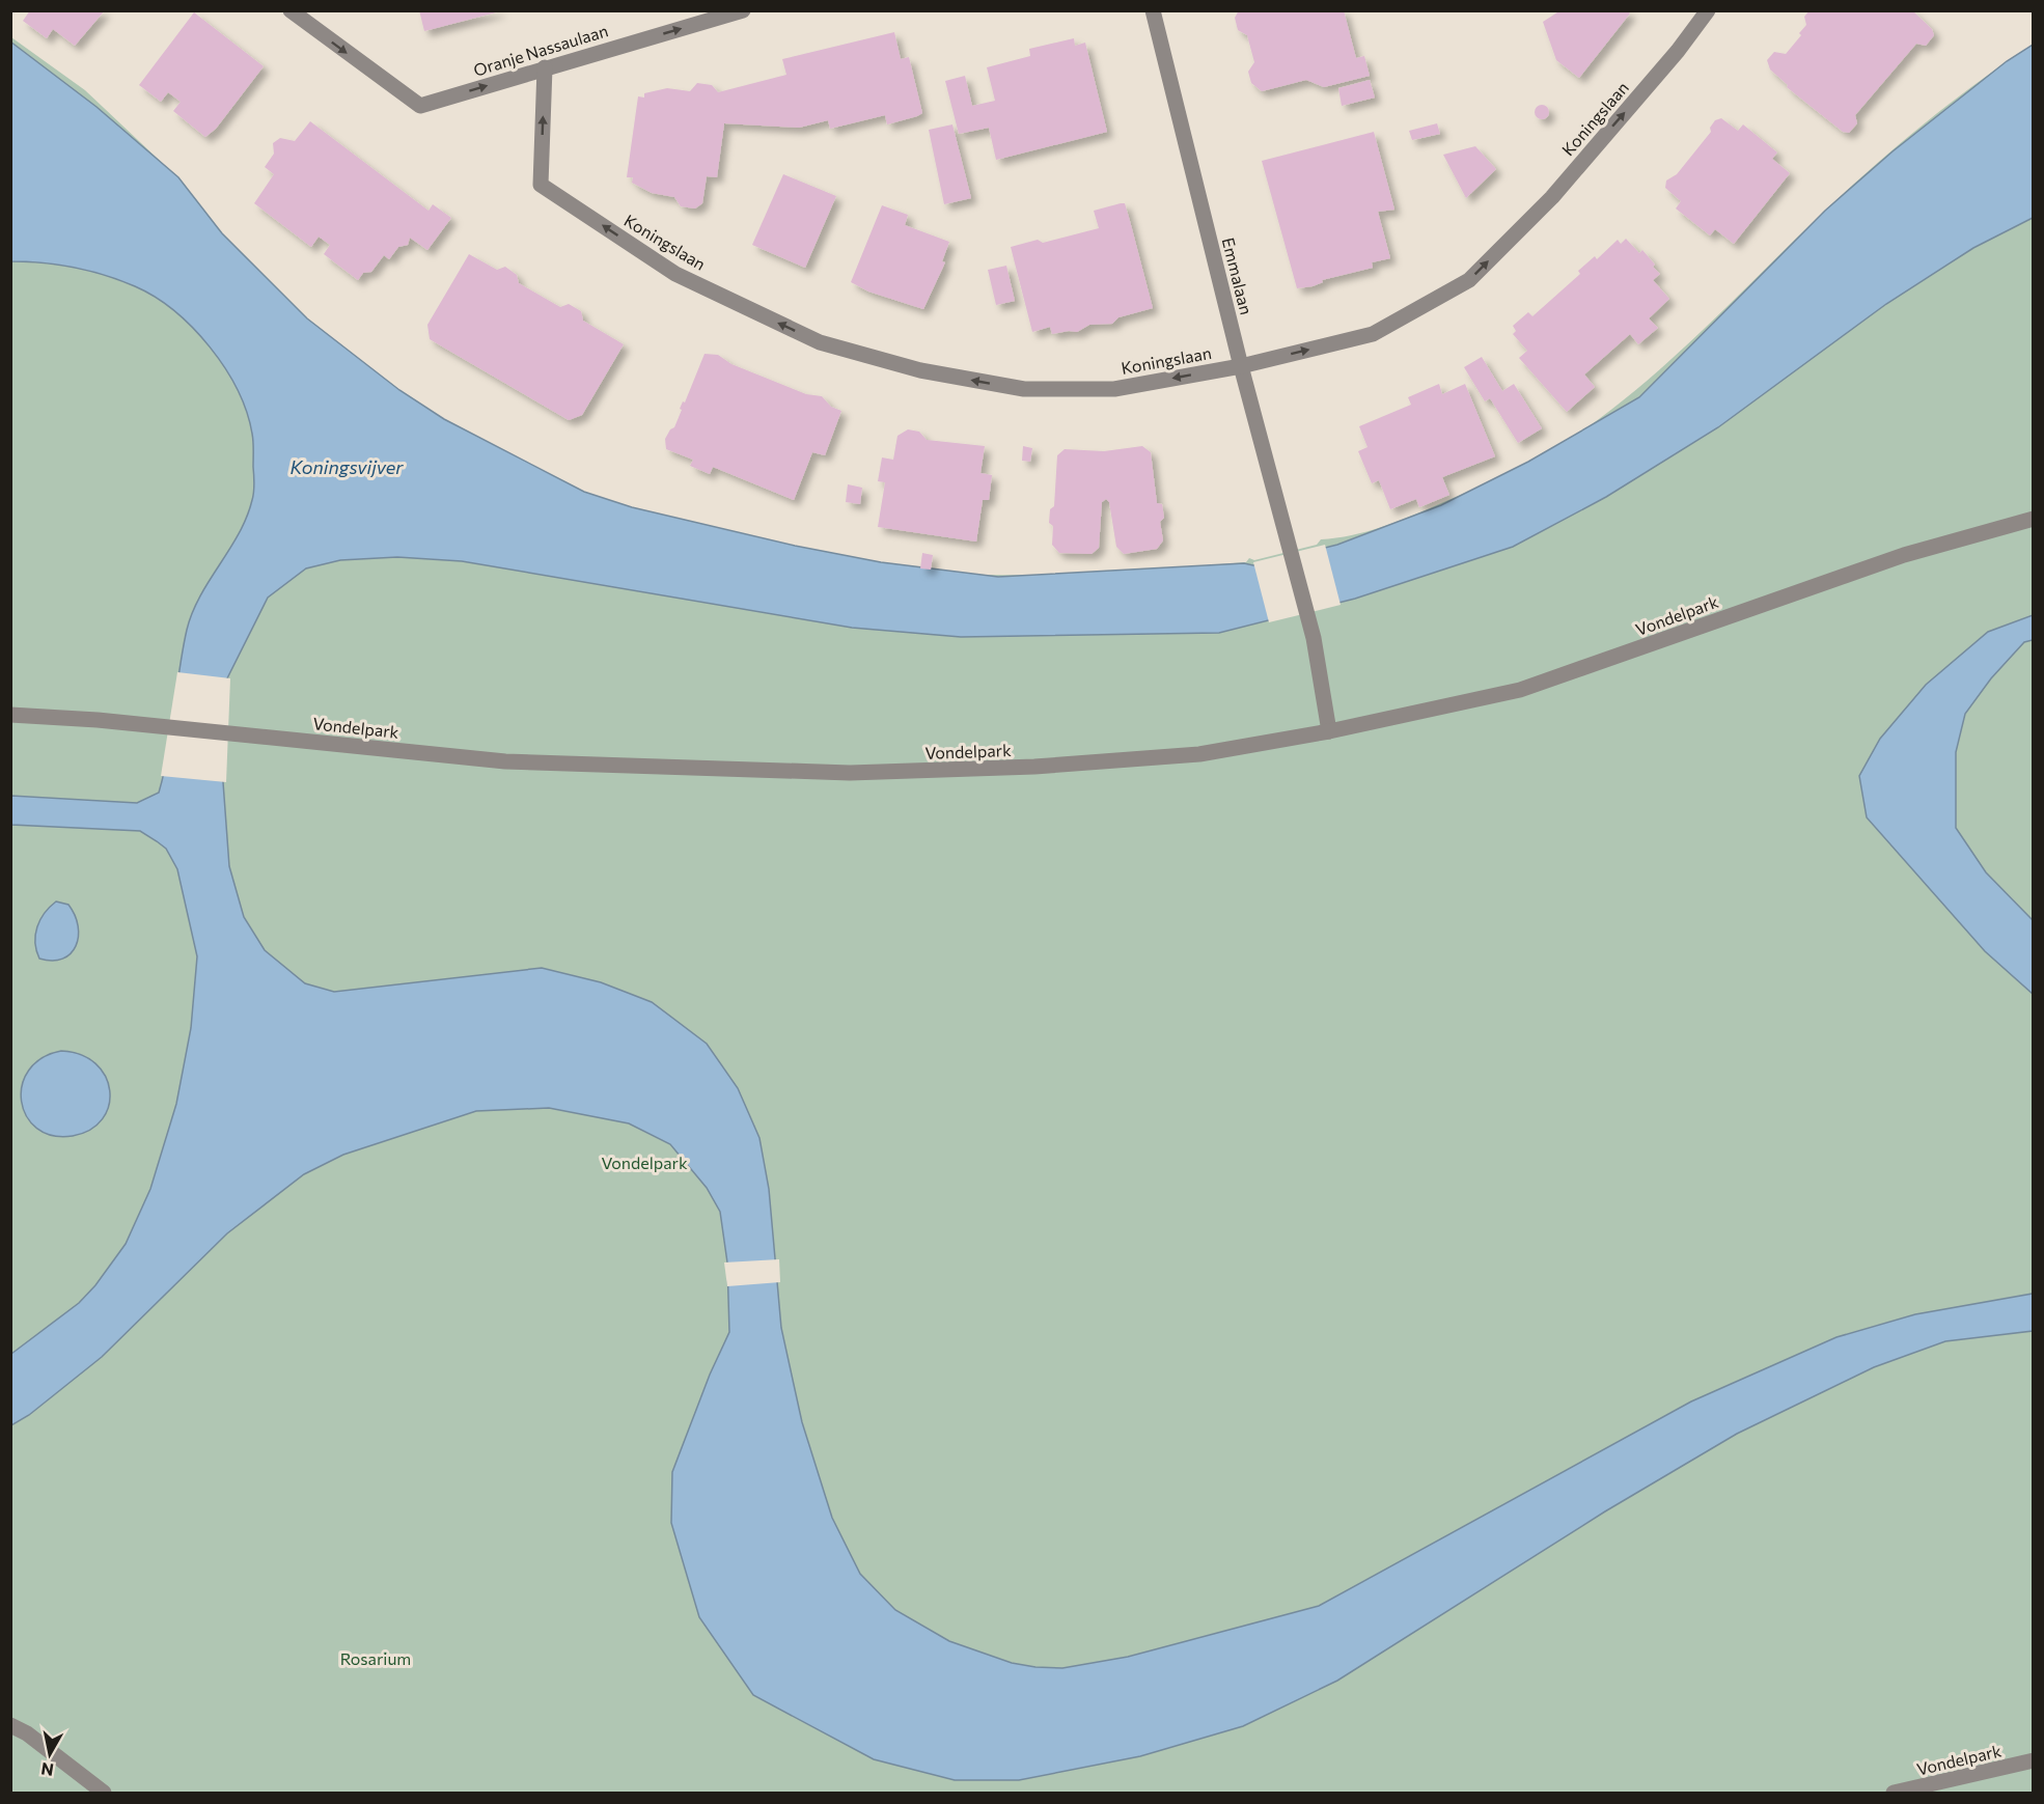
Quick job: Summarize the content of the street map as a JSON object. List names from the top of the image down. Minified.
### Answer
{"streets":{"street":["Oranje Nassaulaan","Koningslaan","Emmalaan","Vondelpark"]},"crossings":[["Oranje Nassaulaan","Koningslaan"],["Koningslaan","Emmalaan"],["Emmalaan","Vondelpark"]],"one_way":["Oranje Nassaulaan"],"water":["Koningsvijver"],"parks":["Vondelpark","Rosarium"],"north":"bottom"}
